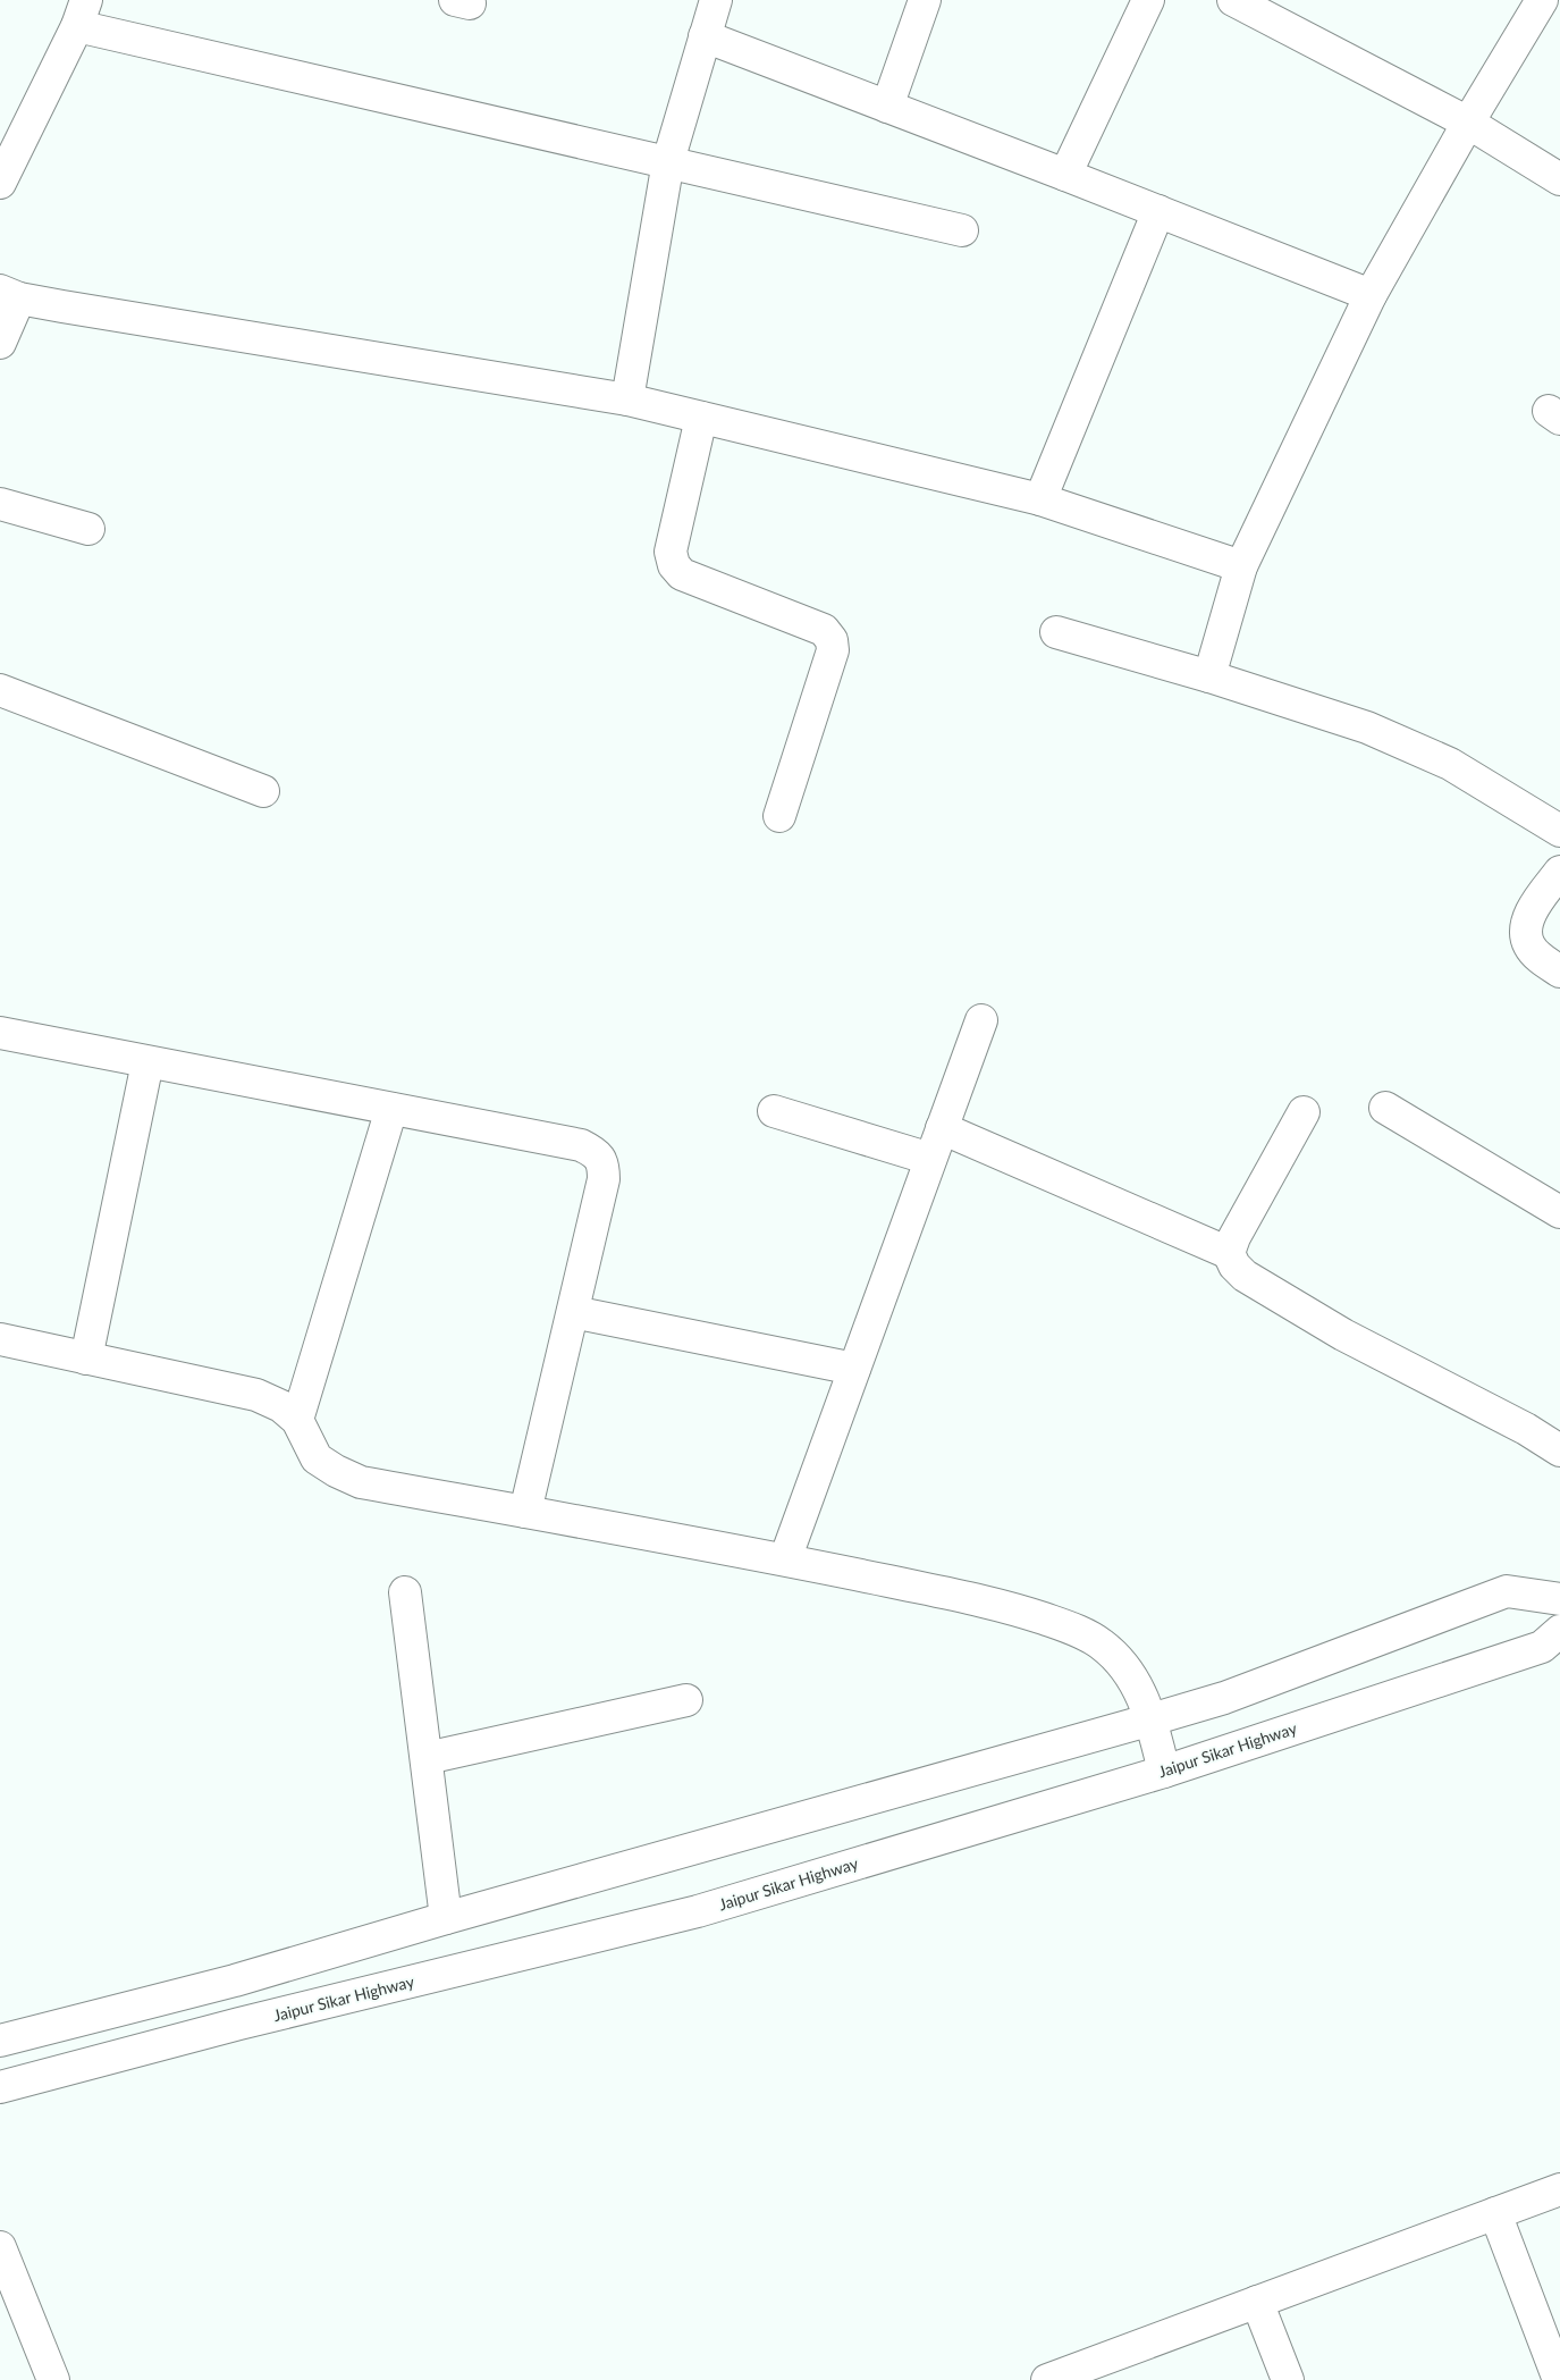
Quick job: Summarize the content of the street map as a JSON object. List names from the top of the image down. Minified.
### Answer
{"streets":{"street":["Jaipur Sikar Highway"]}}
